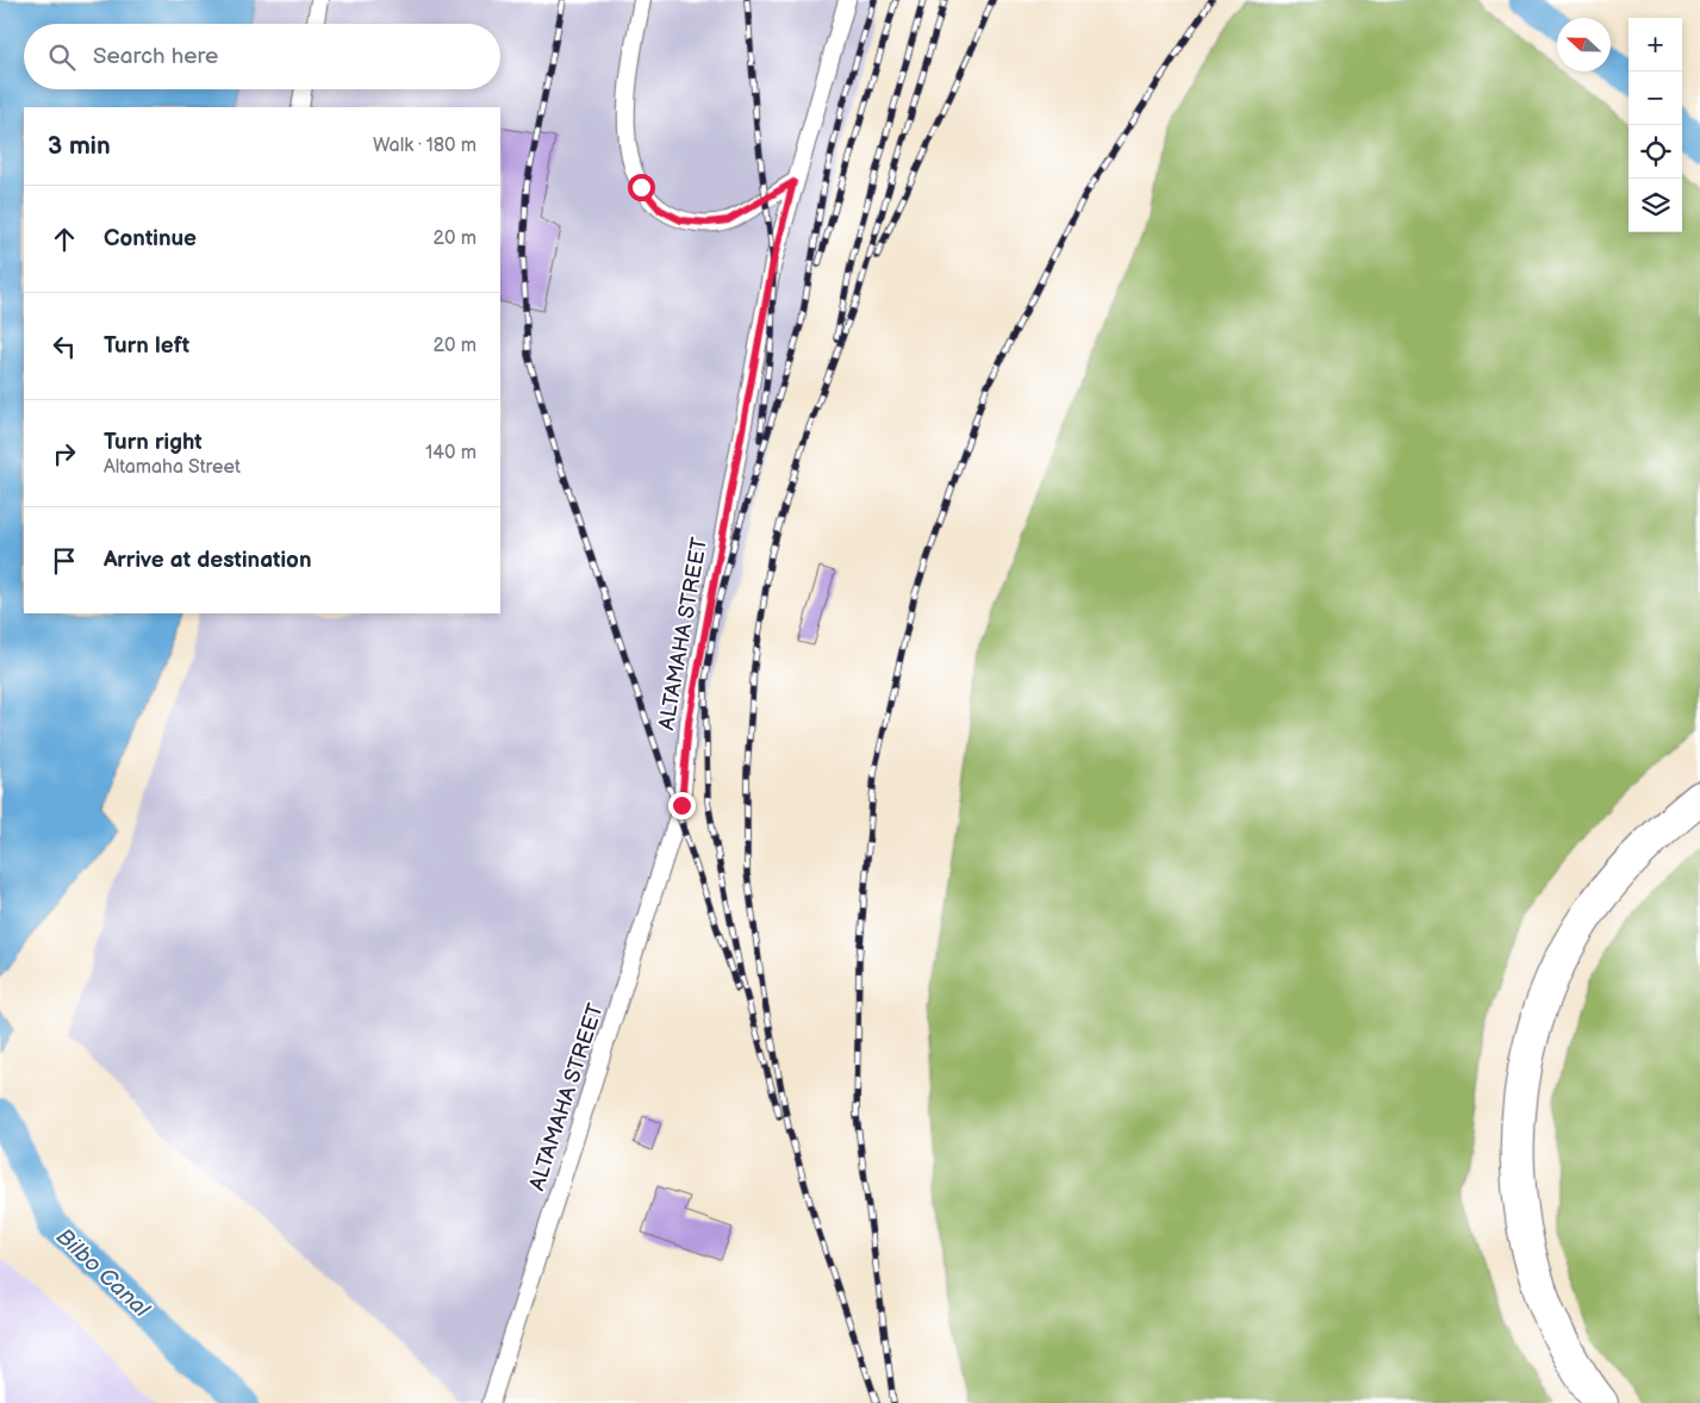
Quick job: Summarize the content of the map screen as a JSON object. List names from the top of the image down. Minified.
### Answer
{"streets":{"lane":["ALTAMAHA STREET"]},"water":["Bilbo Canal"],"north":"left","page":{"map_buttons":["+","−"],"search":"Search here","heading":["3 min","Walk · 180 m"],"list":[["Continue","20 m"],["Turn left","20 m"],["Turn right","Altamaha Street","140 m"],"Arrive at destination"]}}
